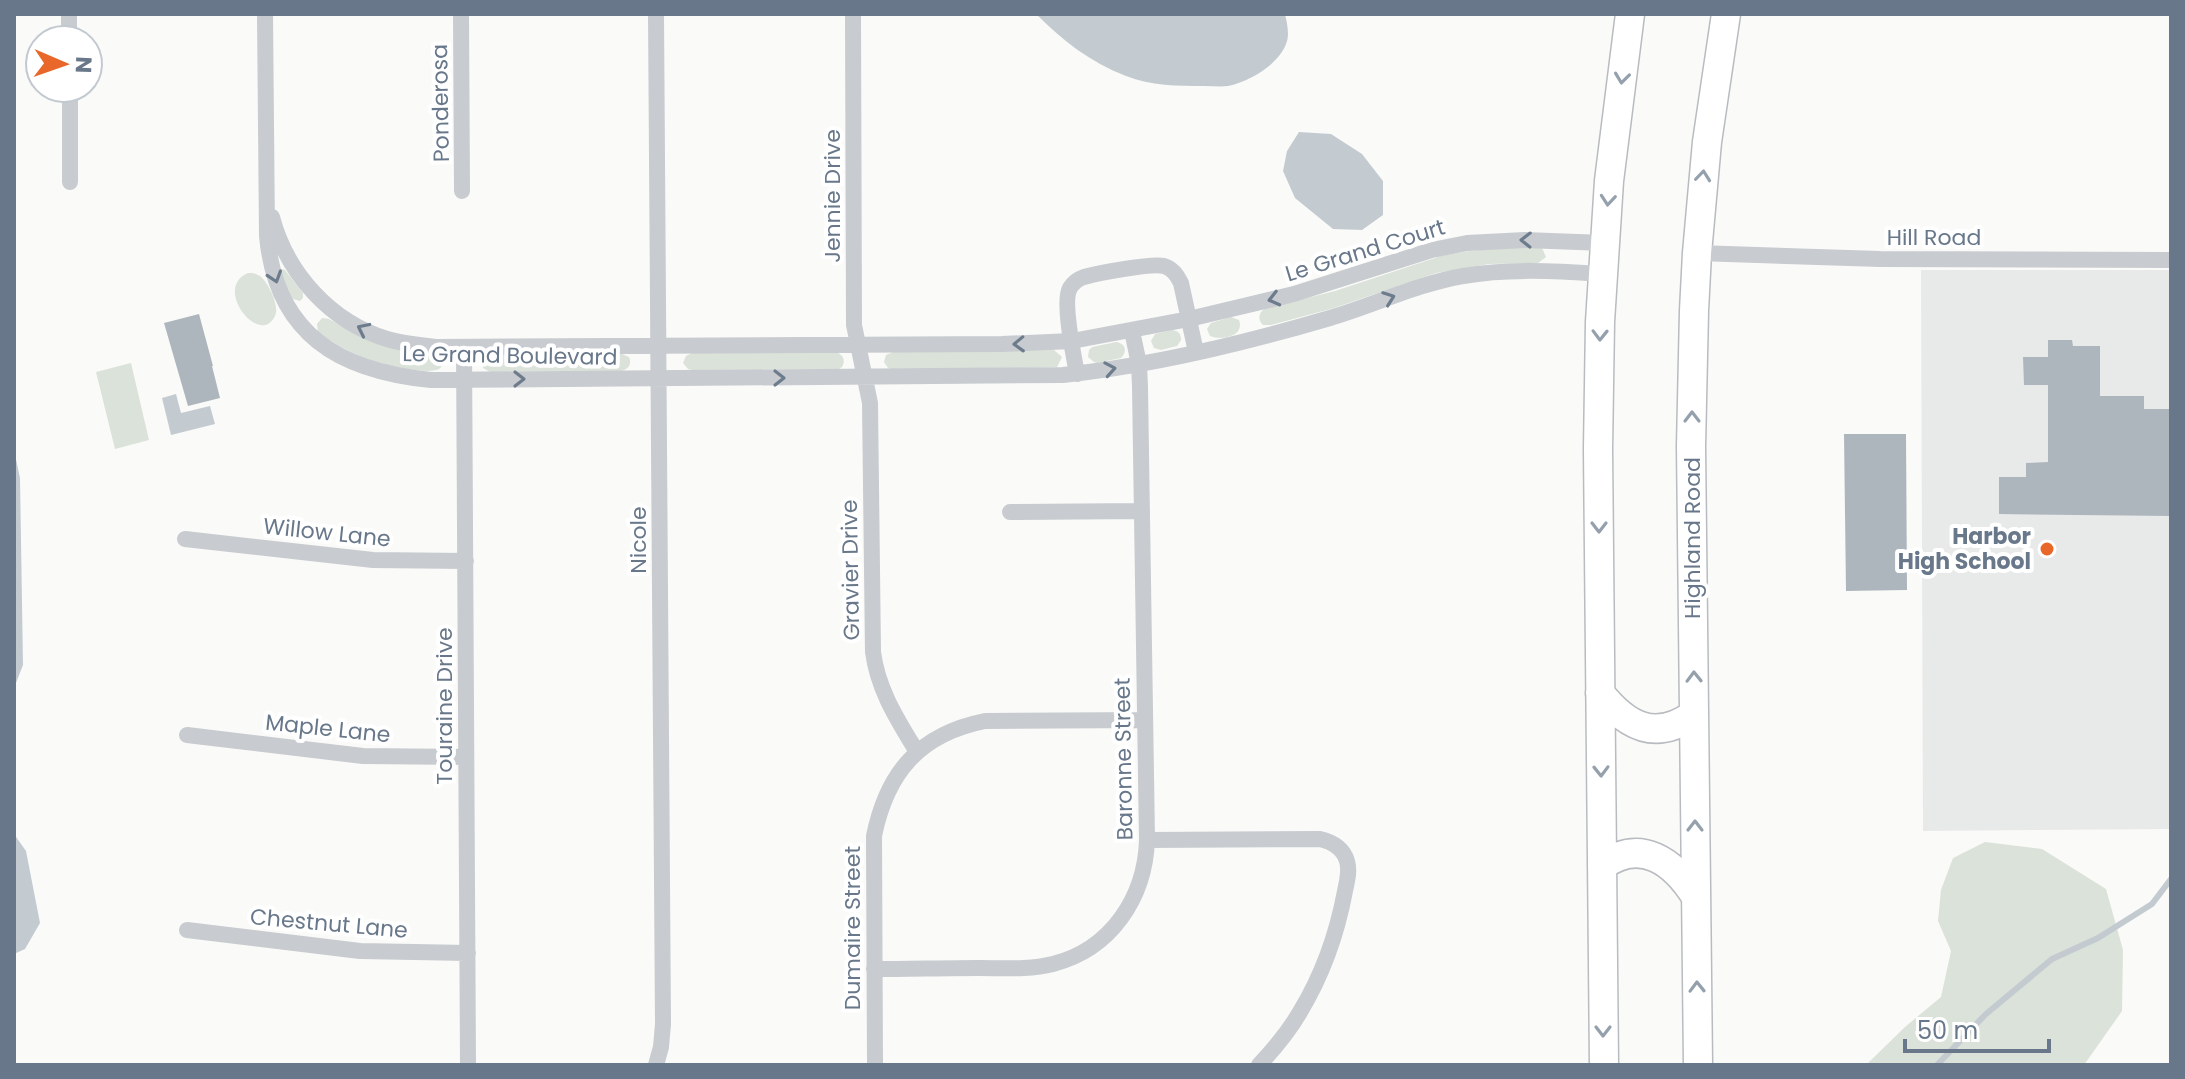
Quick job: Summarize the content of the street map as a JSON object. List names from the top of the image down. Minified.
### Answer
{"streets":{"highway":["Highland Road"],"street":["Ponderosa","Jennie Drive","Hill Road","Le Grand Court","Le Grand Boulevard","Willow Lane","Nicole","Gravier Drive","Touraine Drive","Maple Lane","Baronne Street","Chestnut Lane","Dumaire Street"]},"crossings":[["Jennie Drive","Le Grand Court"],["Jennie Drive","Le Grand Boulevard"],["Jennie Drive","Gravier Drive"],["Hill Road","Highland Road"],["Le Grand Court","Le Grand Boulevard"],["Le Grand Court","Baronne Street"],["Le Grand Boulevard","Nicole"],["Le Grand Boulevard","Gravier Drive"],["Le Grand Boulevard","Touraine Drive"],["Willow Lane","Touraine Drive"],["Gravier Drive","Dumaire Street"],["Touraine Drive","Maple Lane"],["Touraine Drive","Chestnut Lane"],["Baronne Street","Dumaire Street"]],"places":["Harbor High School"],"scale_bar":"50 m","north":"right"}
